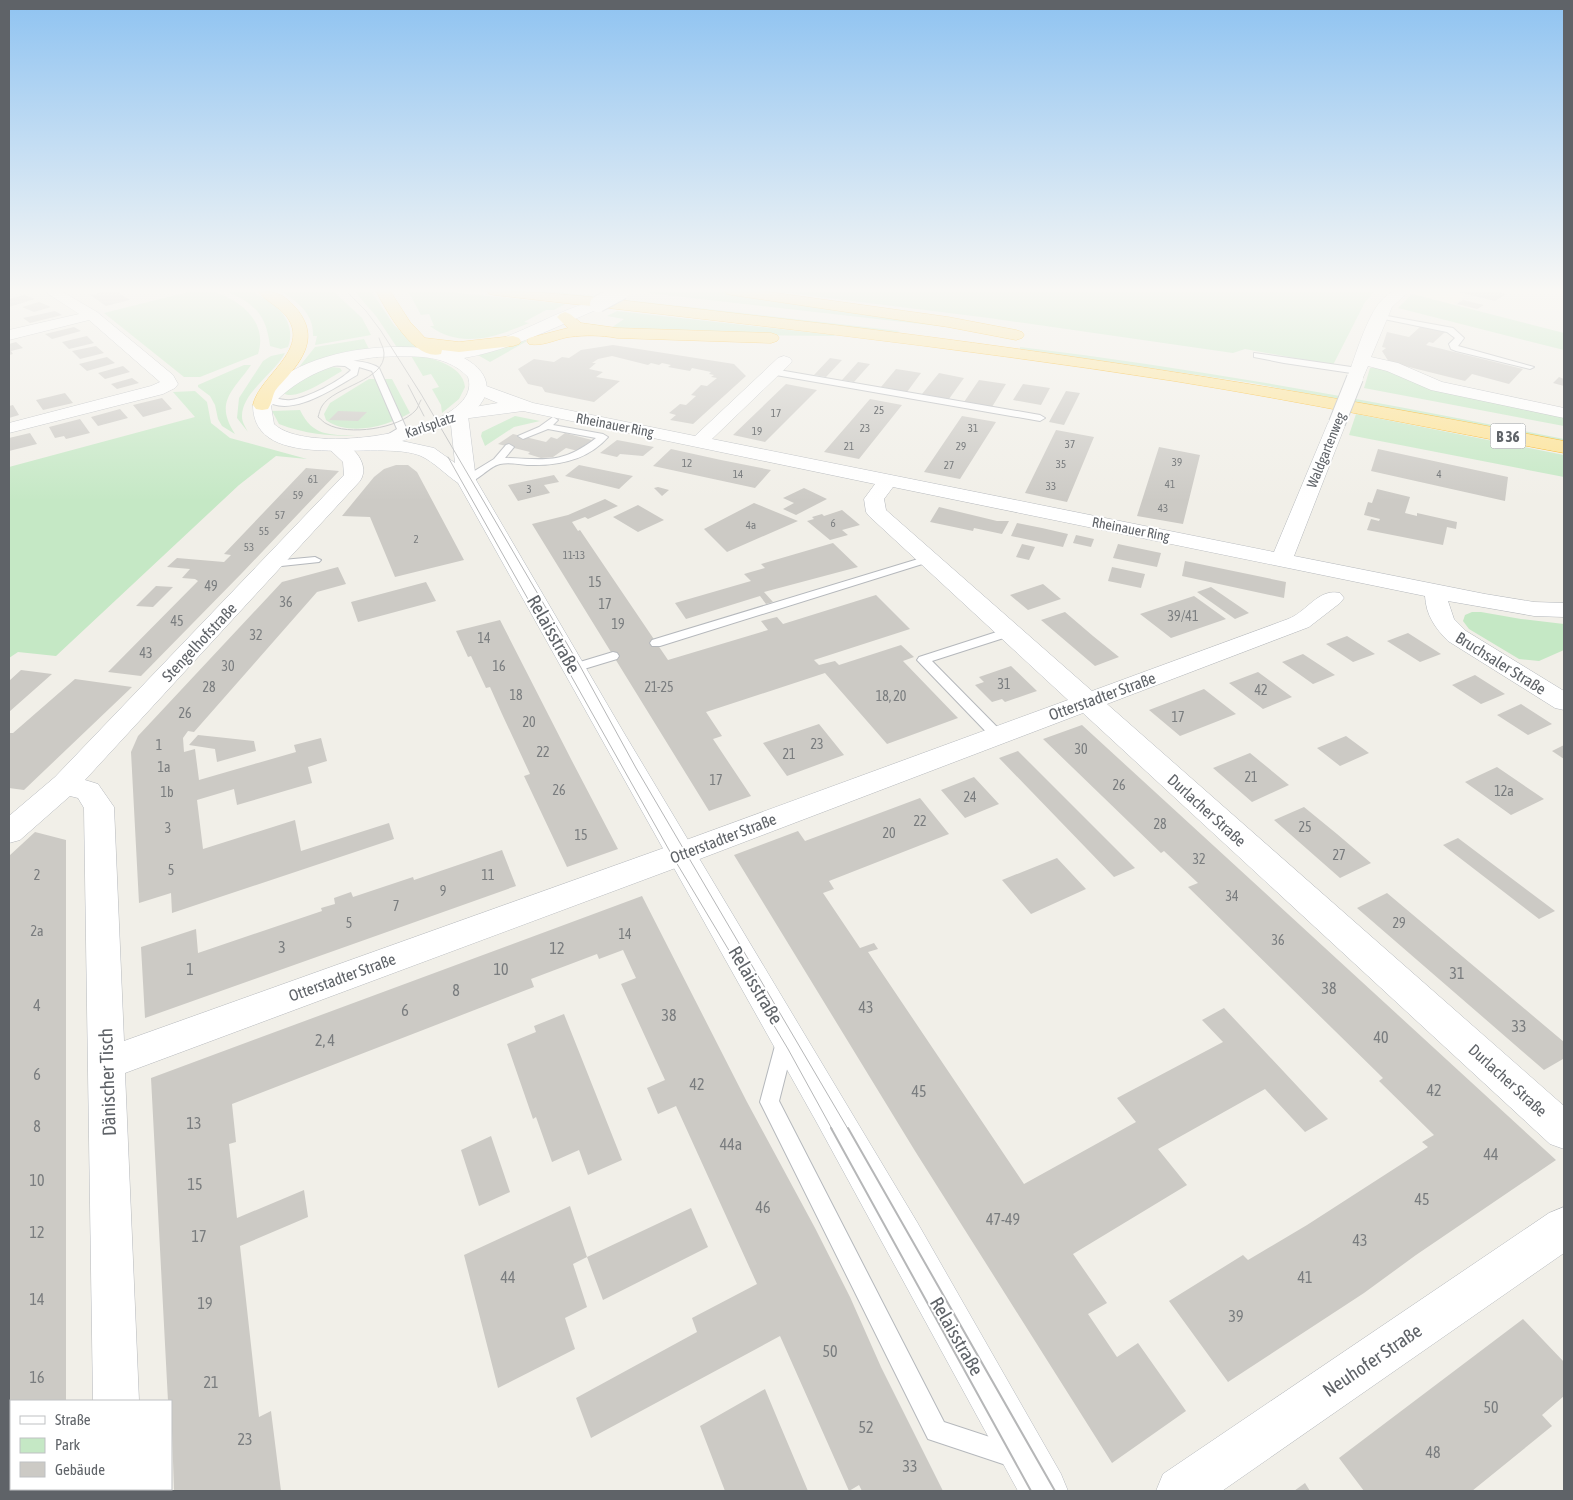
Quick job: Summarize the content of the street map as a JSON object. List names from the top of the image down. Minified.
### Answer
{"streets":{"highway":["B 36"],"street":["Karlsplatz","Rheinauer Ring","Waldgartenweg","Relaisstraße","Stengelhofstraße","Bruchsaler Straße","Otterstadter Straße","Durlacher Straße","Dänischer Tisch","Neuhofer Straße"]},"crossings":[["Karlsplatz","Rheinauer Ring"],["Karlsplatz","Relaisstraße"],["Karlsplatz","Stengelhofstraße"],["Rheinauer Ring","Waldgartenweg"],["Rheinauer Ring","Relaisstraße"],["Rheinauer Ring","Bruchsaler Straße"],["Rheinauer Ring","Durlacher Straße"],["Relaisstraße","Otterstadter Straße"],["Stengelhofstraße","Dänischer Tisch"],["Otterstadter Straße","Durlacher Straße"],["Otterstadter Straße","Dänischer Tisch"]],"house_numbers":["25","17","23","31","19","37","21","29","39","12","35","27","14","4","61","41","33","3","59","43","57","6","4a","55","2","53","11-13","15","49","36","17","39/41","45","19","32","14","43","30","16","31","28","21-25","42","18","18, 20","26","17","20","23","1","30","22","21","1a","21","17","26","26","12a","1b","24","22","28","25","3","20","15","27","32","5","2","11","9","34","7","5","29","2a","14","36","3","12","1","10","31","38","8","4","43","6","38","33","40","2, 4","6","42","42","45","13","8","44a","44","10","15","45","46","47-49","12","17","43","44","41","14","19","39","50","16","21","50","52","23","48","33"],"legend":["Straße","Park","Gebäude"]}
